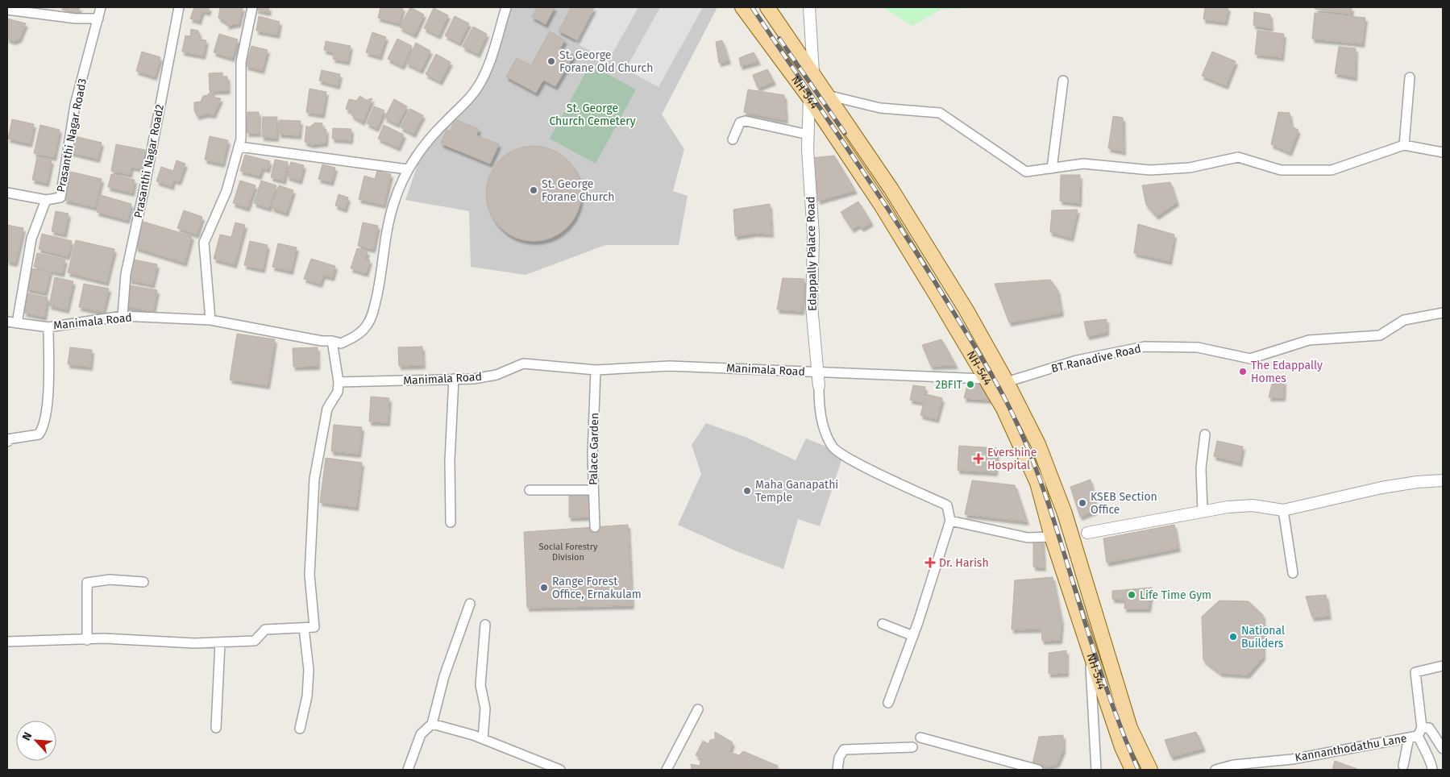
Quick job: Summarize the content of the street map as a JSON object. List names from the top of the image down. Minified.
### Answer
{"streets":{"main road":["NH-544"],"street":["Prasanthi Nagar Road3","Prasanthi Nagar Road2","Edappally Palace Road","Manimala Road","BT Ranadive Road","Palace Garden","Kannanthodathu Lane"]},"crossings":[["NH-544","Edappally Palace Road"],["NH-544","Manimala Road"],["NH-544","BT Ranadive Road"],["Prasanthi Nagar Road3","Manimala Road"],["Prasanthi Nagar Road2","Manimala Road"],["Edappally Palace Road","Manimala Road"],["Manimala Road","BT Ranadive Road"],["Manimala Road","Palace Garden"]],"parks":["St. George Church Cemetery"],"places":{"other":["St. George Forane Old Church","St. George Forane Church","The Edappally Homes","2BFIT","Maha Ganapathi Temple","KSEB Section Office","Range Forest Office, Ernakulam","Life Time Gym","National Builders"],"health":["Evershine Hospital","Dr. Harish"]},"house_numbers":["Social Forestry Division"],"north":"top left"}
